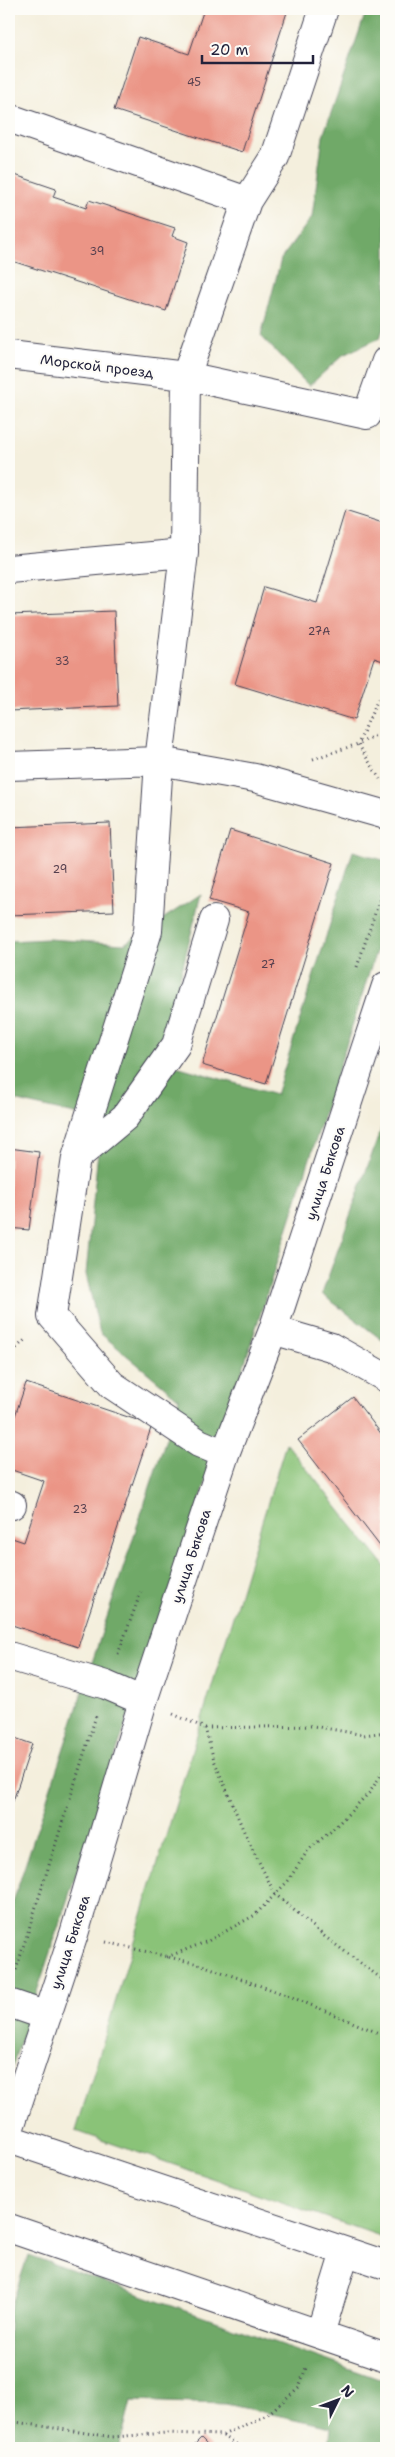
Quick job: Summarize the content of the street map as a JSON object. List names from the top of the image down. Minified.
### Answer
{"streets":{"street":["Морской проезд","улица Быкова"]},"house_numbers":["45","39","27А","33","29","27","23"],"scale_bar":"20 m","north":"top right"}
